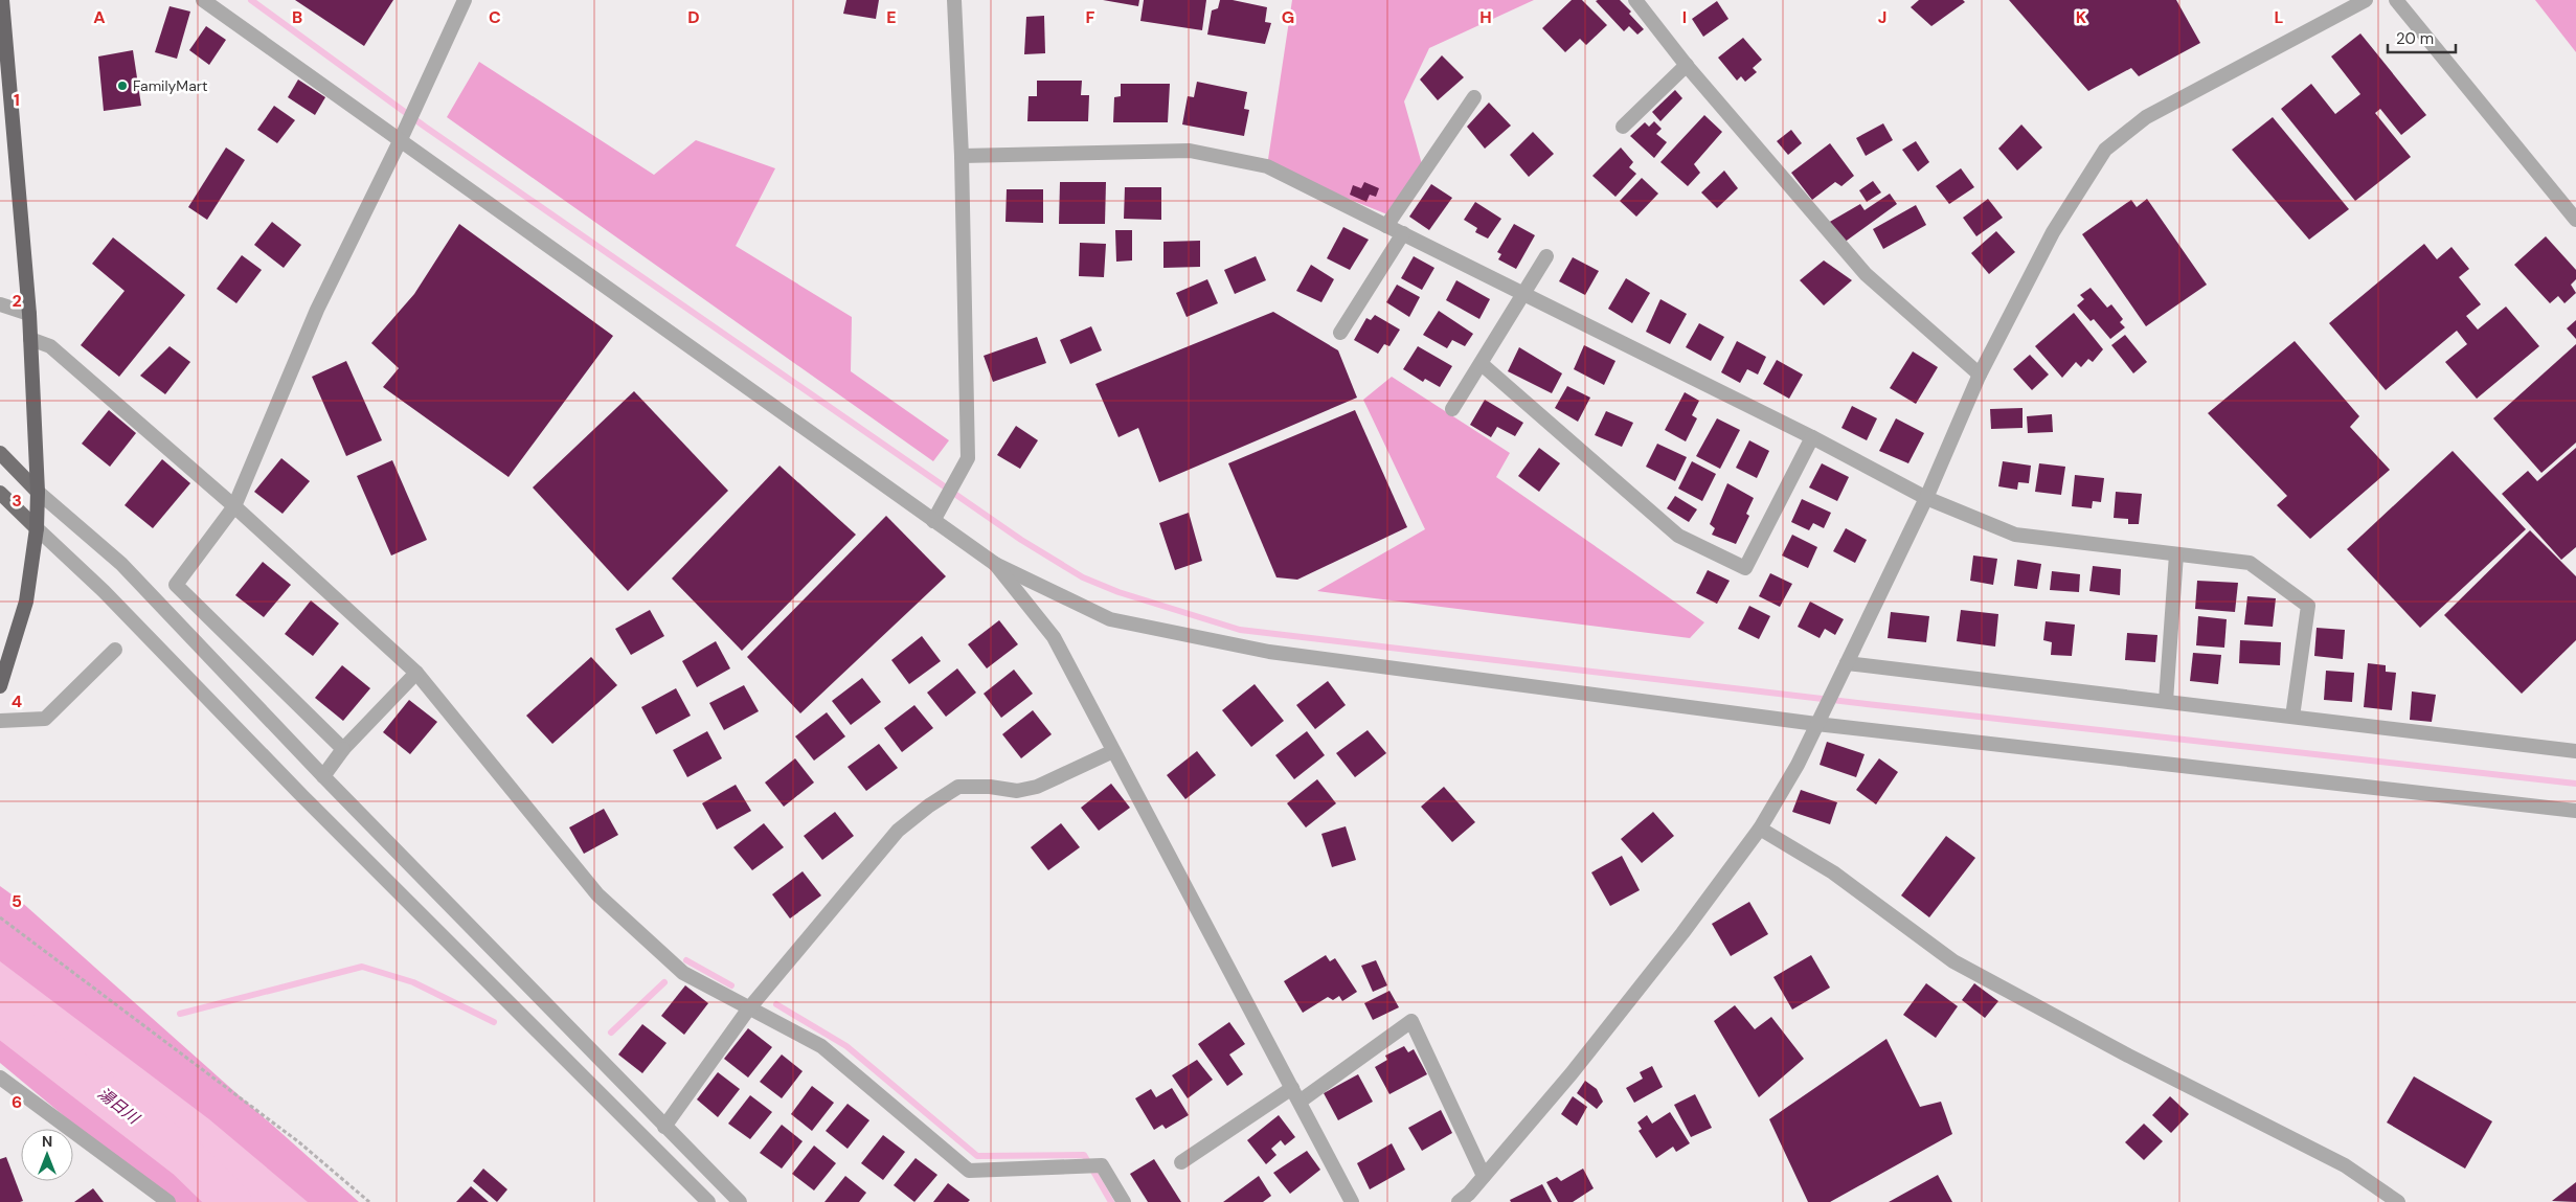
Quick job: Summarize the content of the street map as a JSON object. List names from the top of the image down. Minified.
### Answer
{"water":["湯日川"],"places":["FamilyMart"],"scale_bar":"20 m","north":"top","grid":{"columns":["A","B","C","D","E","F","G","H","I","J","K","L"],"rows":["1","2","3","4","5","6"]}}
